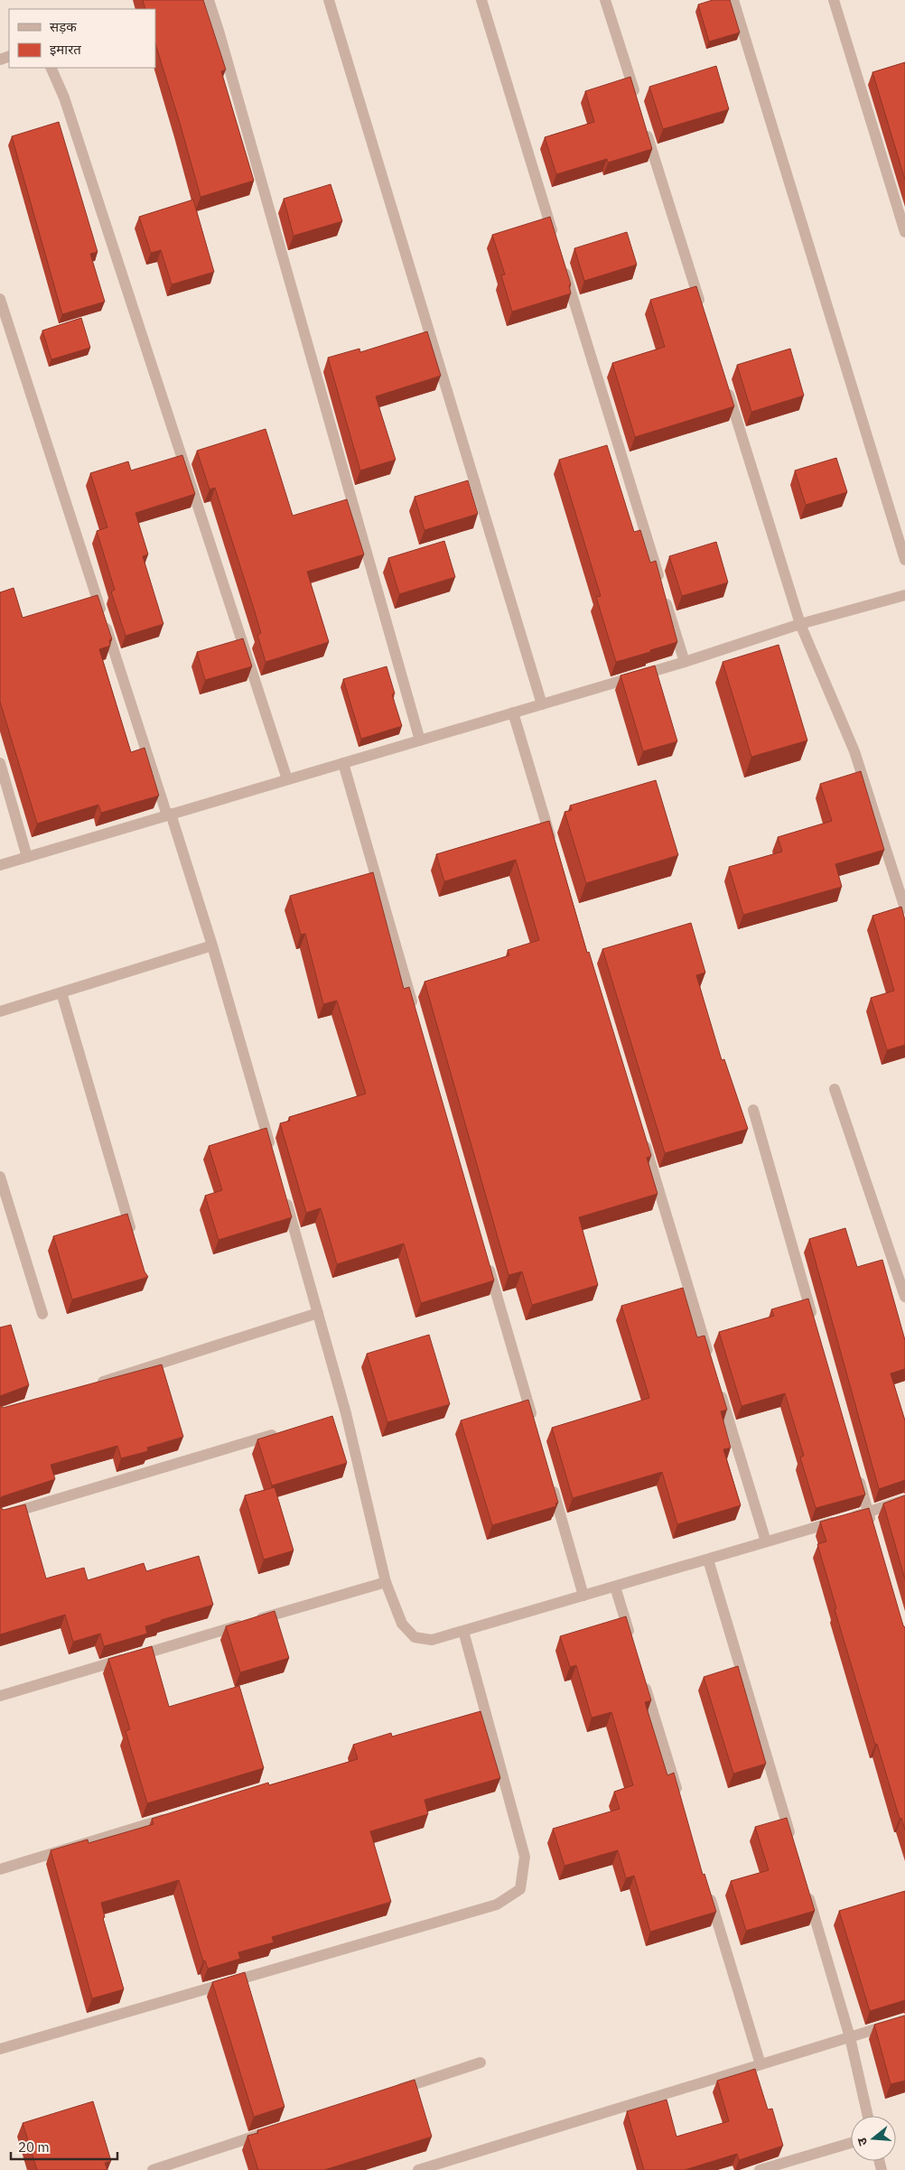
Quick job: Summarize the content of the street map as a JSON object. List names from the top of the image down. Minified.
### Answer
{"legend":["सड़क","इमारत"],"scale_bar":"20 m","north":"left"}
